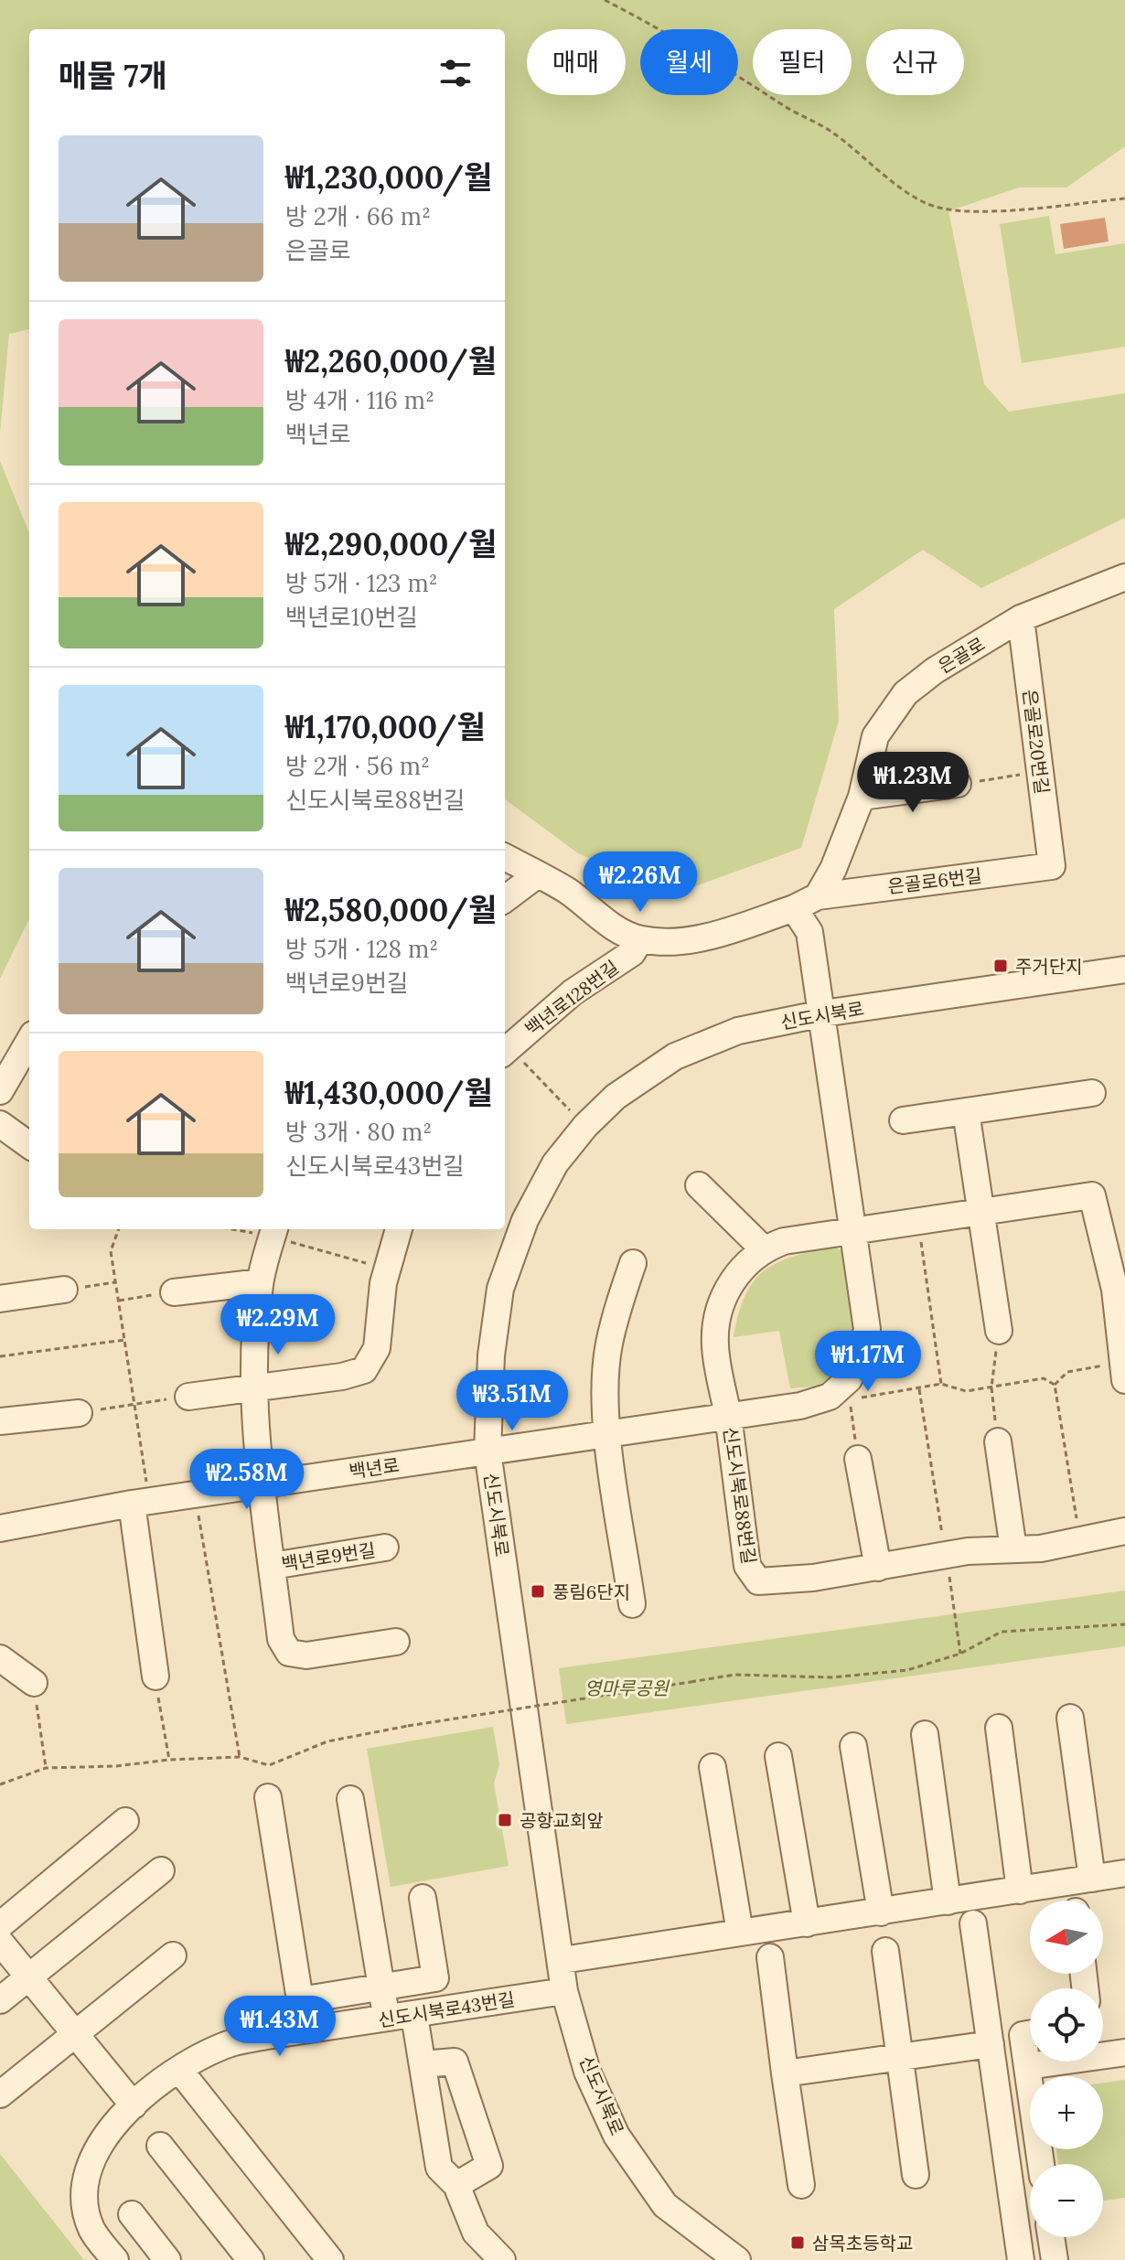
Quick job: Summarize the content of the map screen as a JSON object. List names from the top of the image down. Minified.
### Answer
{"streets":{"street":["은골로","은골로20번길","은골로6번길","백년로128번길","신도시북로","백년로","신도시북로88번길","백년로9번길","신도시북로43번길"]},"crossings":[["은골로","은골로20번길"],["은골로","은골로6번길"],["은골로20번길","은골로6번길"],["신도시북로","백년로"],["신도시북로","신도시북로88번길"],["신도시북로","신도시북로43번길"],["백년로","신도시북로88번길"],["백년로","백년로9번길"]],"parks":["영마루공원"],"places":{"transit":["주거단지","풍림6단지","공항교회앞","삼목초등학교"]},"north":"left","page":{"chip":["매매","월세","필터","신규"],"heading":"매물 7개","list":[{"name":"₩1,230,000/월","note":"방 2개 · 66 m² · 은골로"},{"name":"₩2,260,000/월","note":"방 4개 · 116 m² · 백년로"},{"name":"₩2,290,000/월","note":"방 5개 · 123 m² · 백년로10번길"},{"name":"₩1,170,000/월","note":"방 2개 · 56 m² · 신도시북로88번길"},{"name":"₩2,580,000/월","note":"방 5개 · 128 m² · 백년로9번길"},{"name":"₩1,430,000/월","note":"방 3개 · 80 m² · 신도시북로43번길"}],"price":["₩1.23M","₩2.26M","₩2.29M","₩1.17M","₩3.51M","₩2.58M","₩1.43M"],"map_buttons":["+","−"]}}
